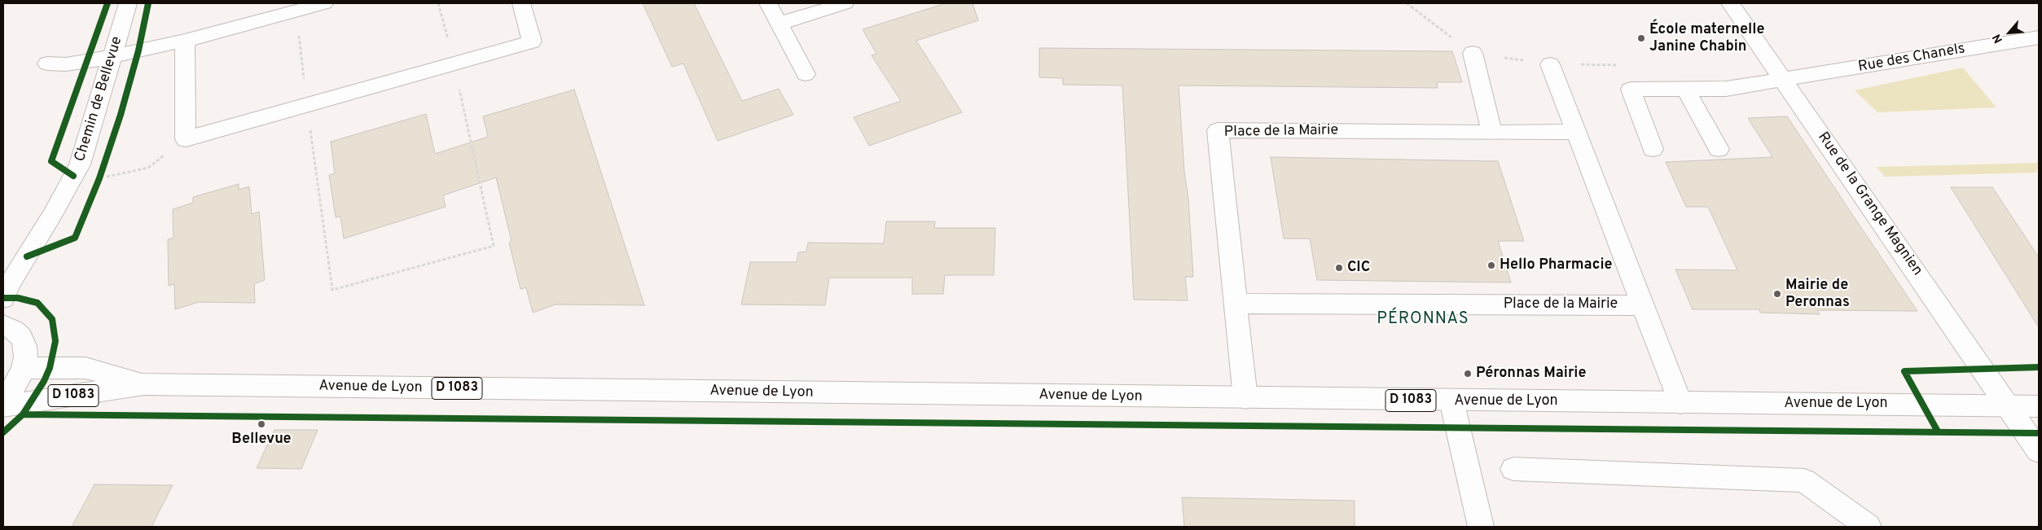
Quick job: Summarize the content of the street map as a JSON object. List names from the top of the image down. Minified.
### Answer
{"streets":{"main road":["Rue des Chanels","Chemin de Bellevue","Place de la Mairie","Rue de la Grange Magnien","Avenue de Lyon","D 1083"]},"crossings":[["Rue des Chanels","Rue de la Grange Magnien"],["Place de la Mairie","Avenue de Lyon"],["Rue de la Grange Magnien","Avenue de Lyon"]],"districts":["PÉRONNAS"],"places":["École maternelle Janine Chabin","Hello Pharmacie","CIC","Mairie de Peronnas","Péronnas Mairie","Bellevue"],"north":"bottom left"}
